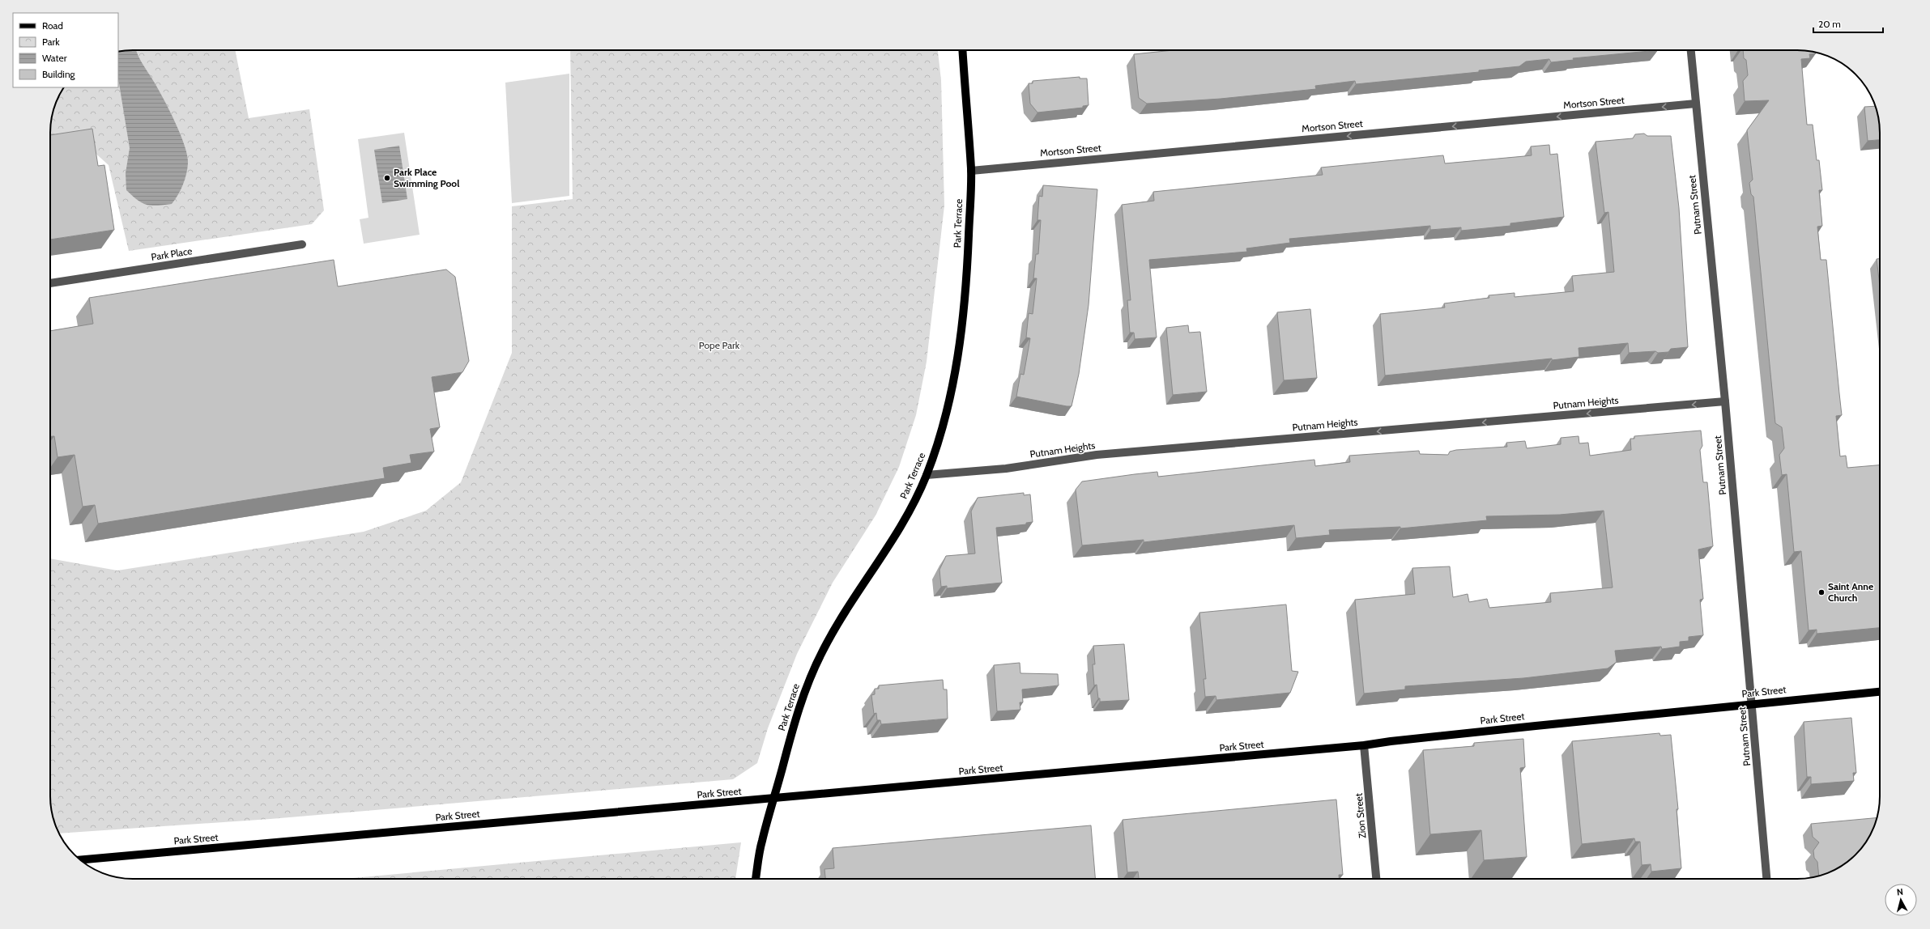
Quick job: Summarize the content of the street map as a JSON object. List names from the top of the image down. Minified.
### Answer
{"streets":{"main road":["Park Terrace","Park Street"],"street":["Mortson Street","Putnam Street","Park Place","Putnam Heights","Zion Street"]},"crossings":[["Mortson Street","Putnam Street"],["Mortson Street","Park Terrace"],["Putnam Street","Putnam Heights"],["Putnam Street","Park Street"],["Park Terrace","Putnam Heights"],["Park Terrace","Park Street"],["Park Street","Zion Street"]],"one_way":["Mortson Street","Putnam Heights"],"parks":["Pope Park"],"places":["Park Place Swimming Pool","Saint Anne Church"],"legend":["Road","Park","Water","Building"],"scale_bar":"20 m","north":"top"}
